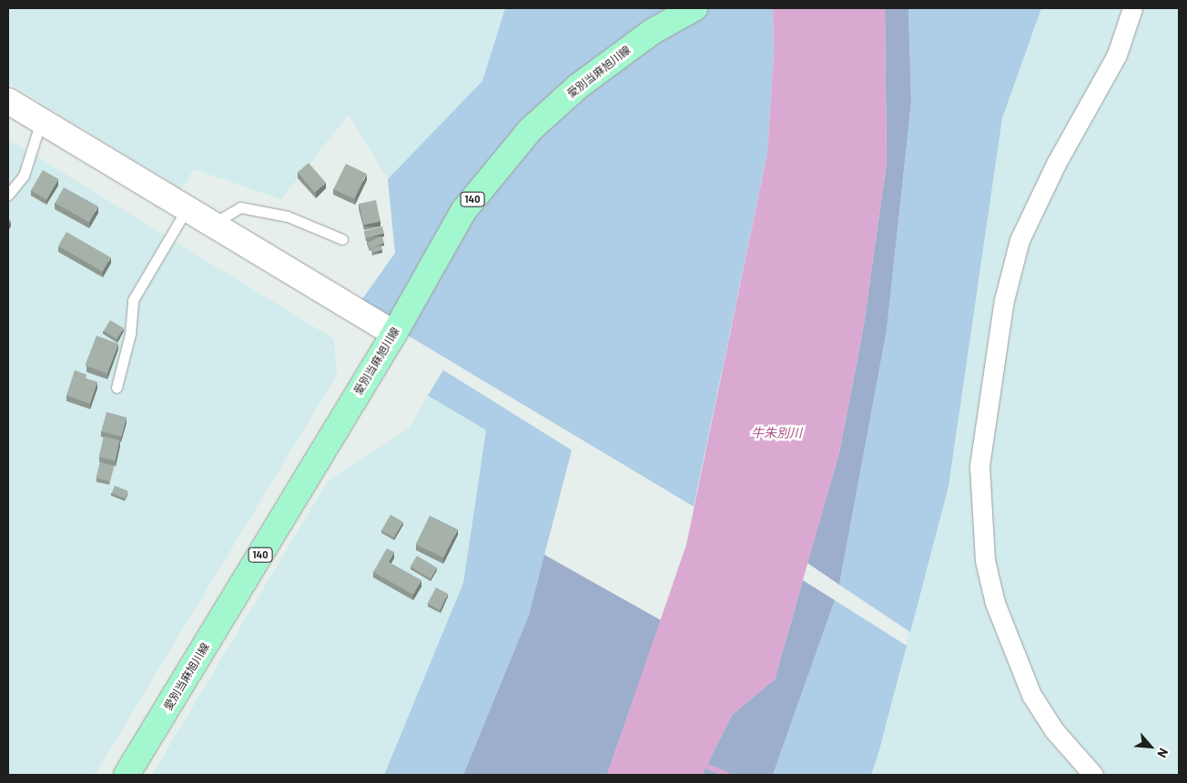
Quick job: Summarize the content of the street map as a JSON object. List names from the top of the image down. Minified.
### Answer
{"streets":{"main road":["愛別当麻旭川線","140"]},"water":["牛朱別川"],"north":"bottom right"}
